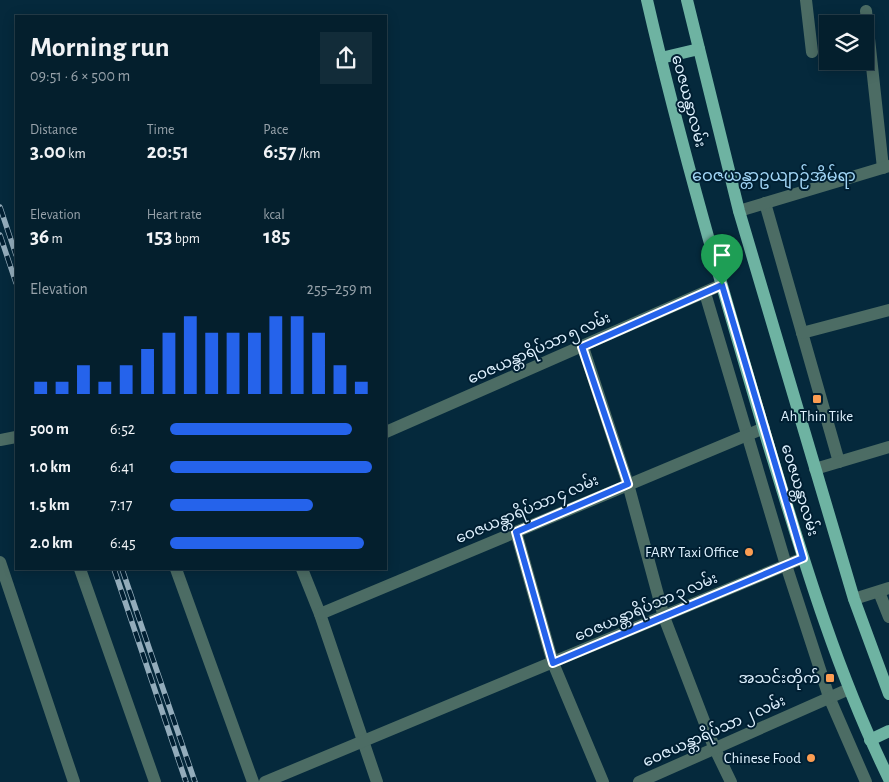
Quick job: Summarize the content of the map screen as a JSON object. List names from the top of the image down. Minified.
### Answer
{"streets":{"main road":["ဝေဇယန္တာလမ်း"],"street":["ဝေဇယန္တာရိပ်သာ ၅ လမ်း","ဝေဇယန္တာရိပ်သာ ၄ လမ်း","ဝေဇယန္တာရိပ်သာ ၃ လမ်း","ဝေဇယန္တာရိပ်သာ ၂ လမ်း"]},"crossings":[["ဝေဇယန္တာလမ်း","ဝေဇယန္တာရိပ်သာ ၅ လမ်း"],["ဝေဇယန္တာလမ်း","ဝေဇယန္တာရိပ်သာ ၄ လမ်း"],["ဝေဇယန္တာလမ်း","ဝေဇယန္တာရိပ်သာ ၃ လမ်း"],["ဝေဇယန္တာလမ်း","ဝေဇယန္တာရိပ်သာ ၂ လမ်း"]],"districts":["ဝေဇယန္တာဥယျာဉ်အိမ်ရာ"],"places":{"transit":["Ah Thin Tike","အသင်းတိုက်"],"other":["FARY Taxi Office","Chinese Food"]},"page":{"heading":["Morning run","09:51 · 6 × 500 m"],"stats":[["Distance","3.00 km"],["Time","20:51"],["Pace","6:57 /km"],["Elevation","36 m"],["Heart rate","153 bpm"],["kcal","185"]],"chart":["Elevation","255–259 m"],"list":[{"name":"500 m","note":"6:52"},{"name":"1.0 km","note":"6:41"},{"name":"1.5 km","note":"7:17"},{"name":"2.0 km","note":"6:45"}]}}
